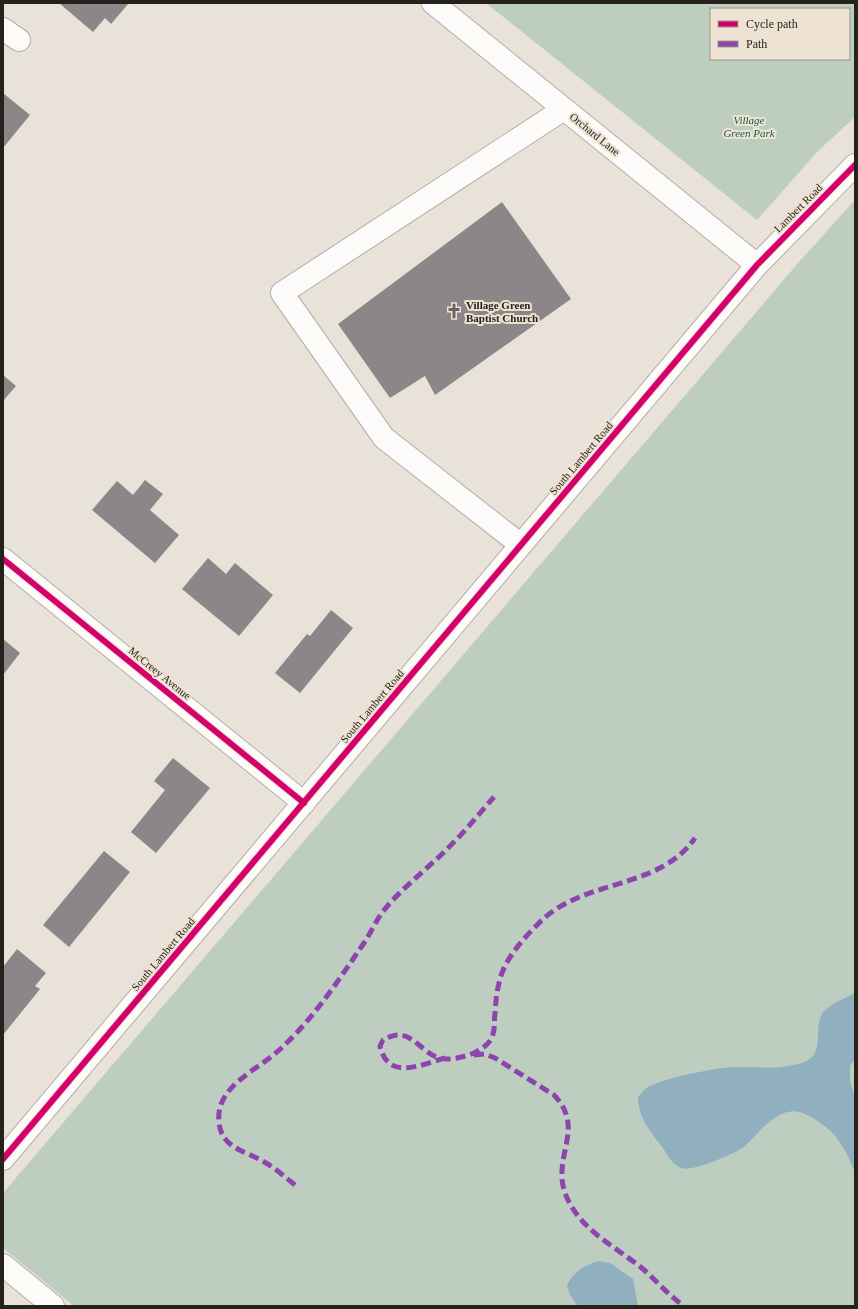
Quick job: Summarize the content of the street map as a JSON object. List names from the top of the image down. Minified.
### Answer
{"streets":{"street":["Orchard Lane","Lambert Road","South Lambert Road","McCreey Avenue"]},"crossings":[["Orchard Lane","Lambert Road"],["Orchard Lane","South Lambert Road"],["Lambert Road","South Lambert Road"],["South Lambert Road","McCreey Avenue"]],"parks":["Village Green Park"],"places":{"church":["Village Green Baptist Church"]},"legend":["Cycle path","Path"]}
